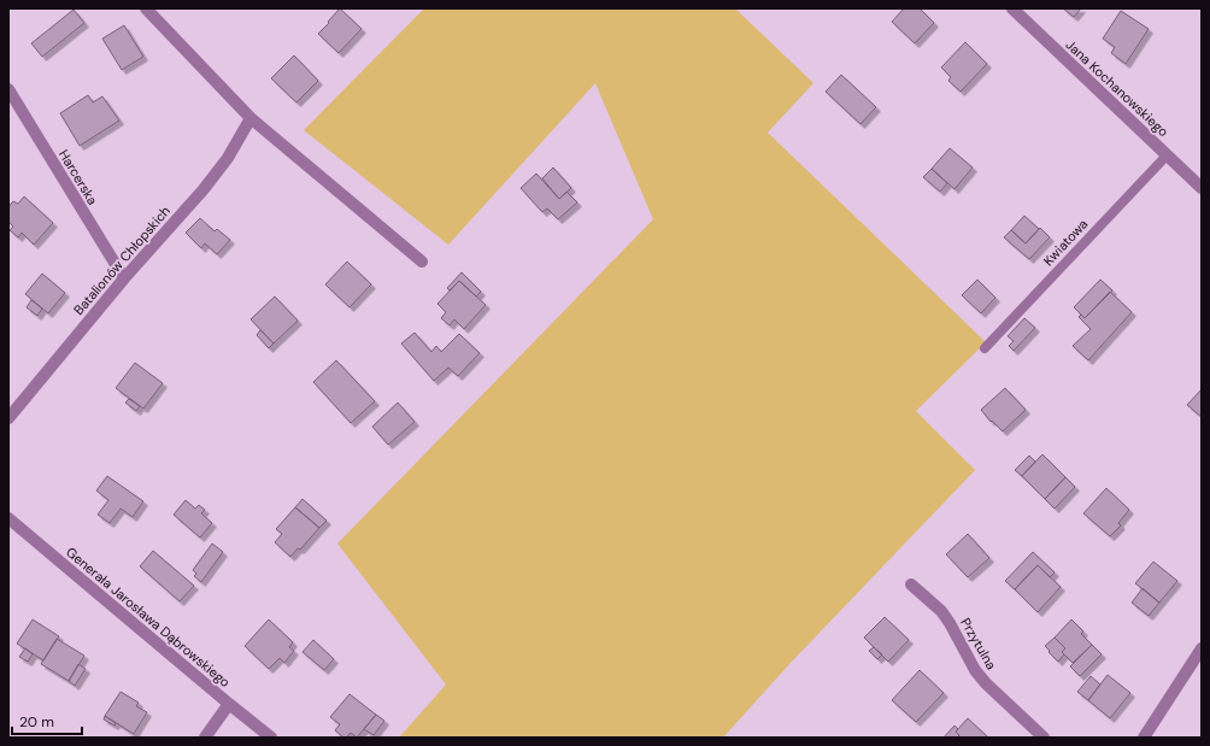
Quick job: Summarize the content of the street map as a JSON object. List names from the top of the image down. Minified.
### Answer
{"streets":{"street":["Jana Kochanowskiego","Harcerska","Batalionów Chłopskich","Generała Jarosława Dąbrowskiego","Przytulna"],"lane":["Kwiatowa"]},"crossings":[["Jana Kochanowskiego","Kwiatowa"],["Harcerska","Batalionów Chłopskich"]],"scale_bar":"20 m"}
